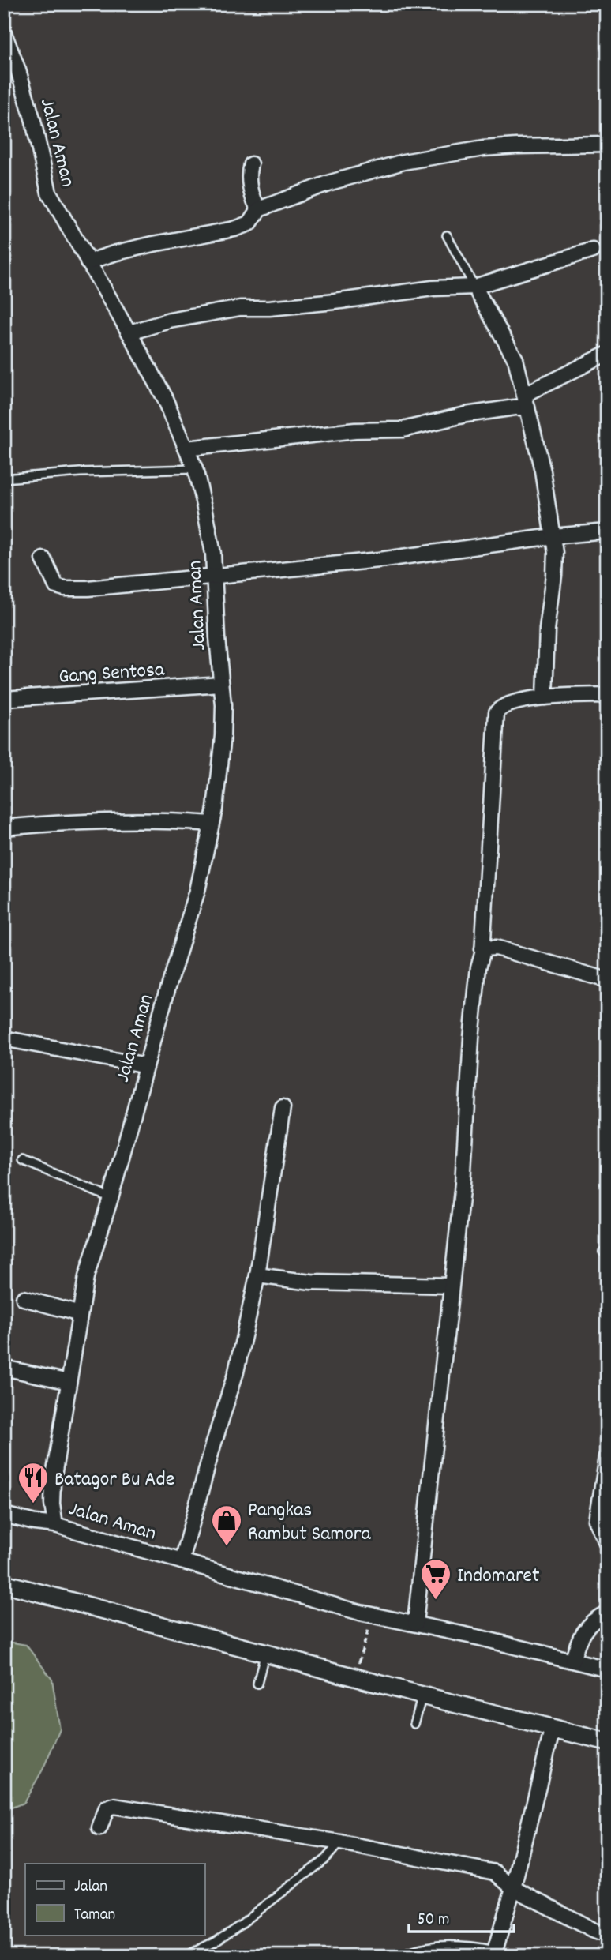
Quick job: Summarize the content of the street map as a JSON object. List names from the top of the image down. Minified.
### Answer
{"streets":{"street":["Jalan Aman","Gang Sentosa"]},"crossings":[["Jalan Aman","Gang Sentosa"]],"places":{"restaurant":["Batagor Bu Ade"],"shop":["Pangkas Rambut Samora"],"supermarket":["Indomaret"]},"legend":["Jalan","Taman"],"scale_bar":"50 m"}
